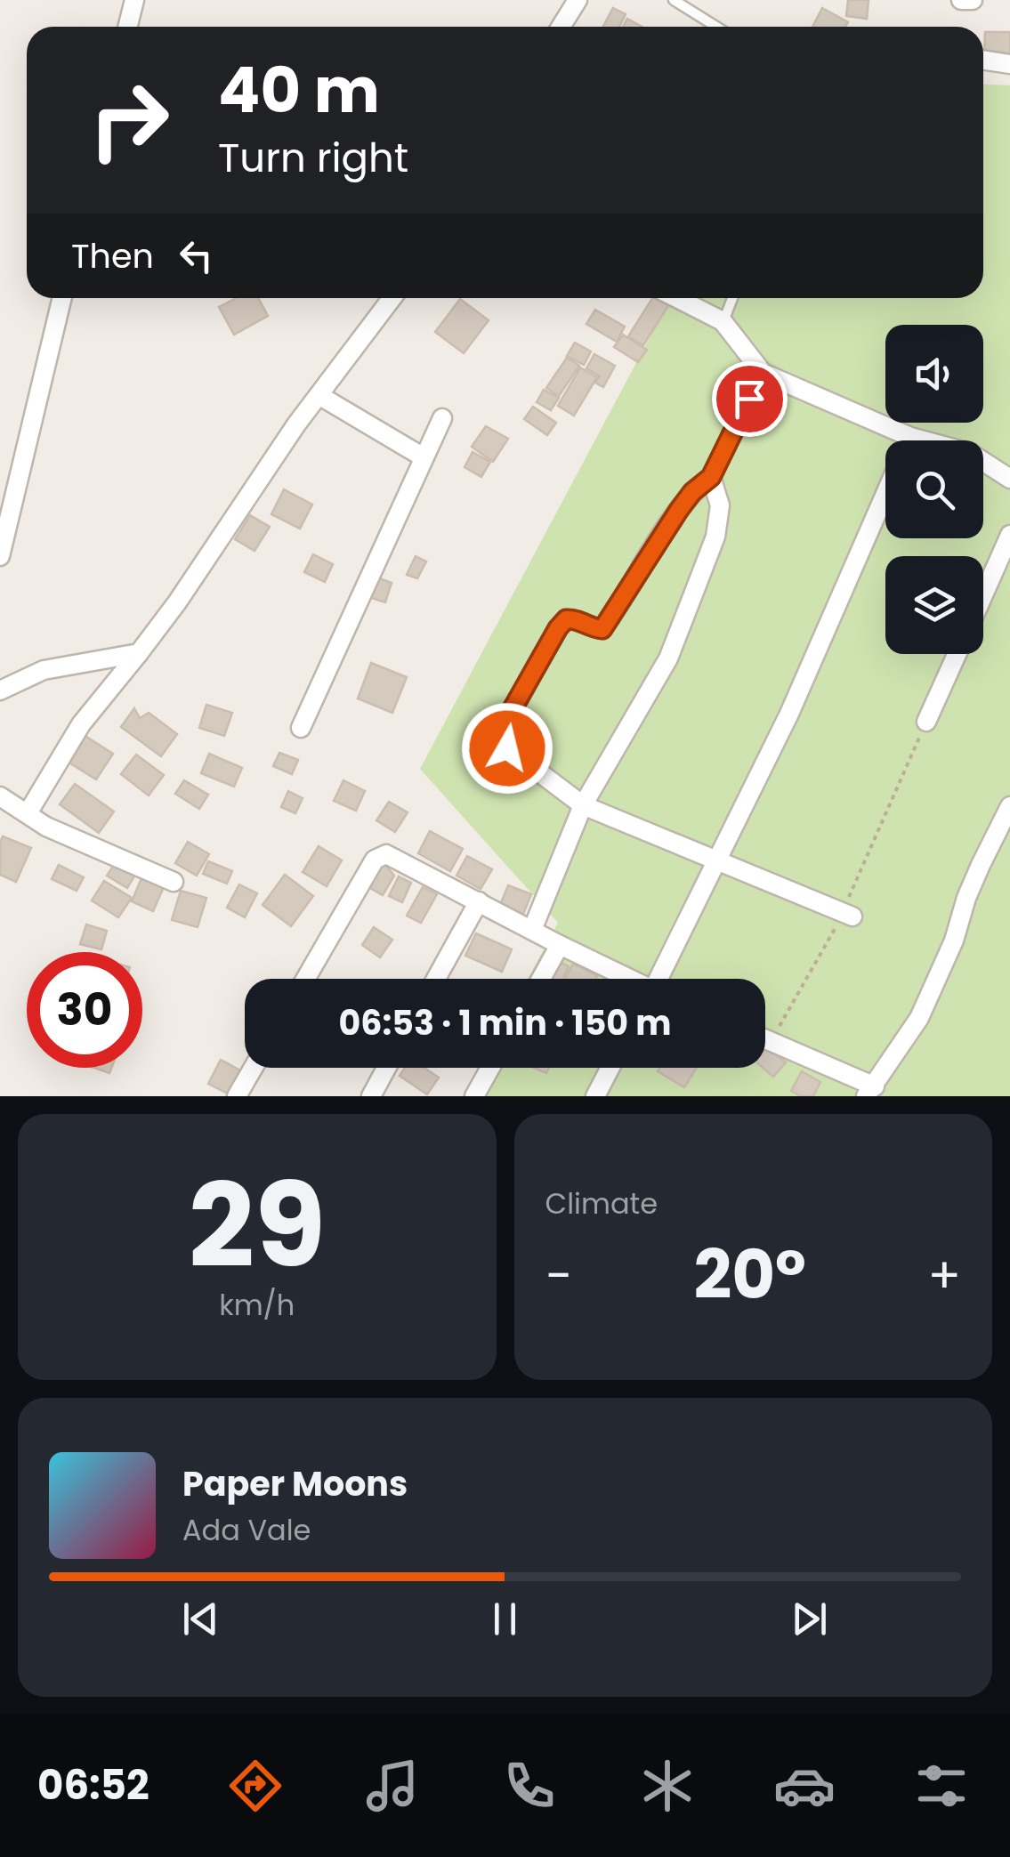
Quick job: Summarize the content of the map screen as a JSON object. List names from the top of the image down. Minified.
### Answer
{"page":{"turn":["40 m","Turn right"],"then":"Then","limit":"30","trip":"06:53 · 1 min · 150 m","tile":[["29","km/h"],"Climate"],"heat":["−","20°","+"],"song":["Paper Moons","Ada Vale"],"tabs":"06:52"}}
